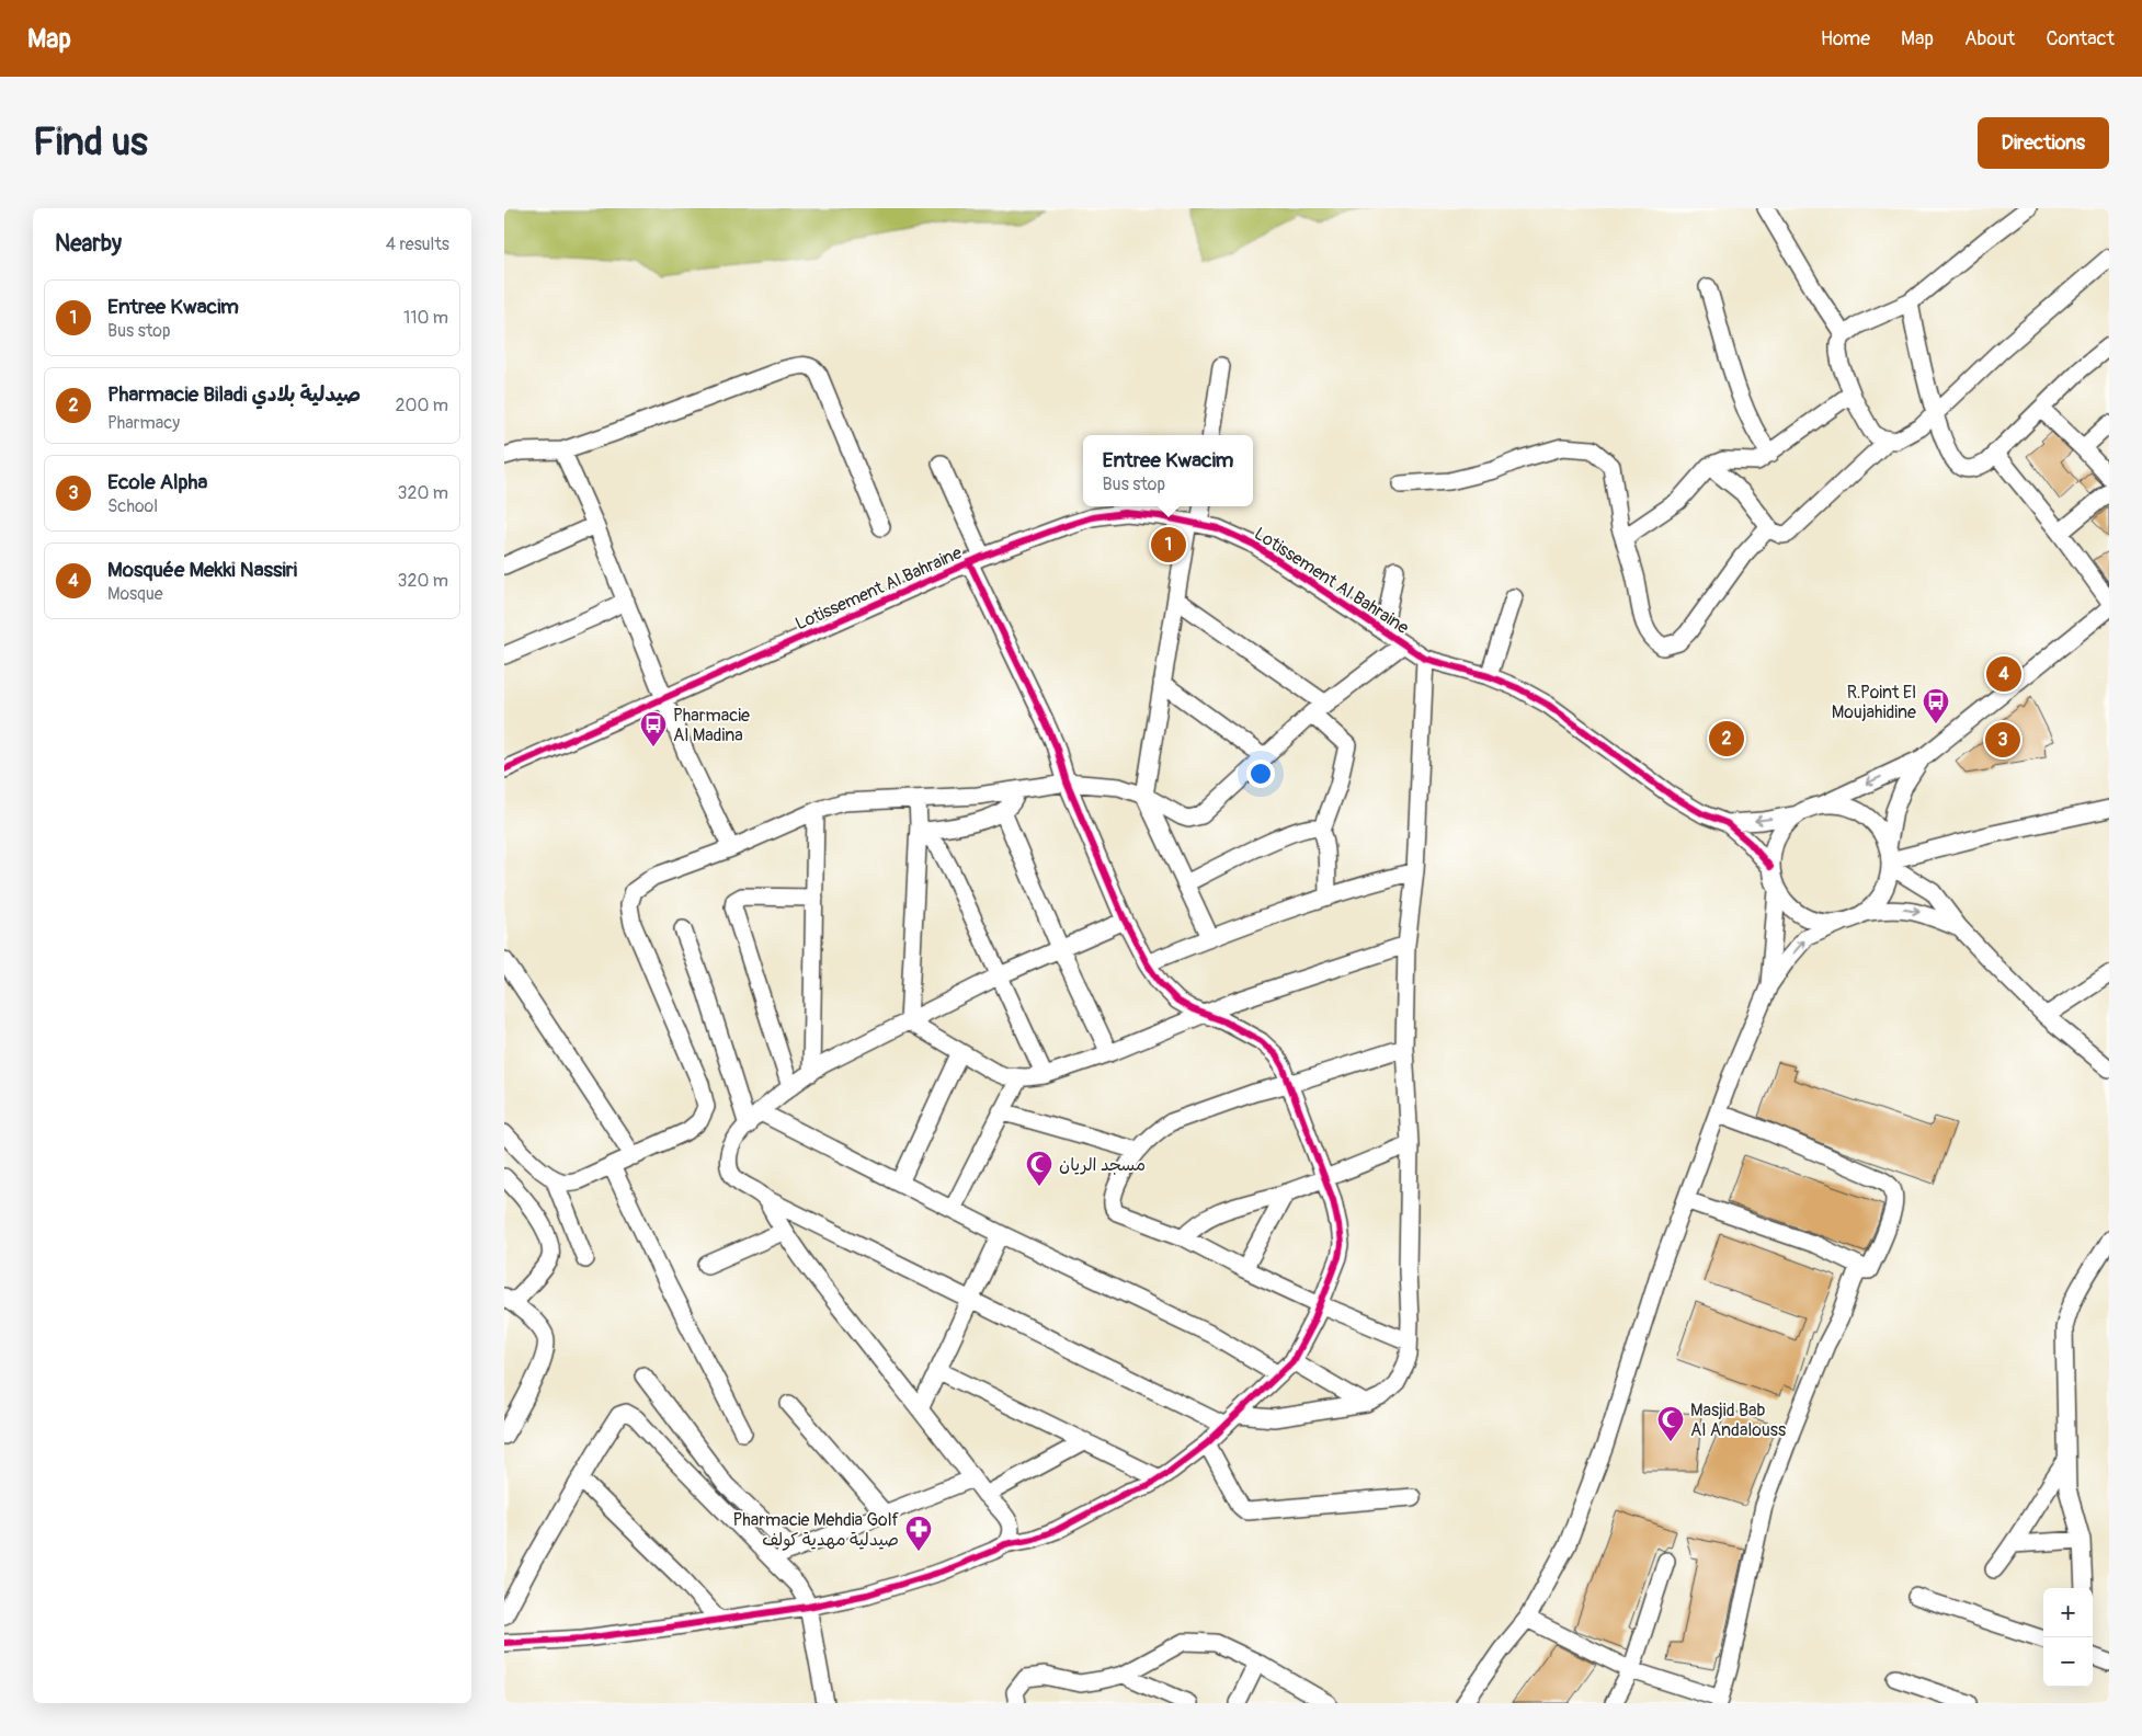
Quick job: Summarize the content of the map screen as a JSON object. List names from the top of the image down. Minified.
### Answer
{"streets":{"street":["Lotissement Al Bahraine"]},"places":{"bus stop":["R.Point El Moujahidine","Pharmacie Al Madina"],"mosque":["مسجد الريان","Masjid Bab Al Andalouss"],"pharmacy":["Pharmacie Mehdia Golf صيدلية مهدية كولف"]},"page":{"header":"Map","nav":["Home","Map","About","Contact"],"buttons":"Directions","title":"Find us","heading":["Nearby","4 results"],"list":[{"mark":"1","name":"Entree Kwacim","note":"Bus stop","value":"110 m"},{"mark":"2","name":"Pharmacie Biladi صيدلية بلادي","note":"Pharmacy","value":"200 m"},{"mark":"3","name":"Ecole Alpha","note":"School","value":"320 m"},{"mark":"4","name":"Mosquée Mekki Nassiri","note":"Mosque","value":"320 m"}],"popup":["Entree Kwacim","Bus stop"],"pins":["1","4","2","3"],"map_buttons":["+","−"]}}
